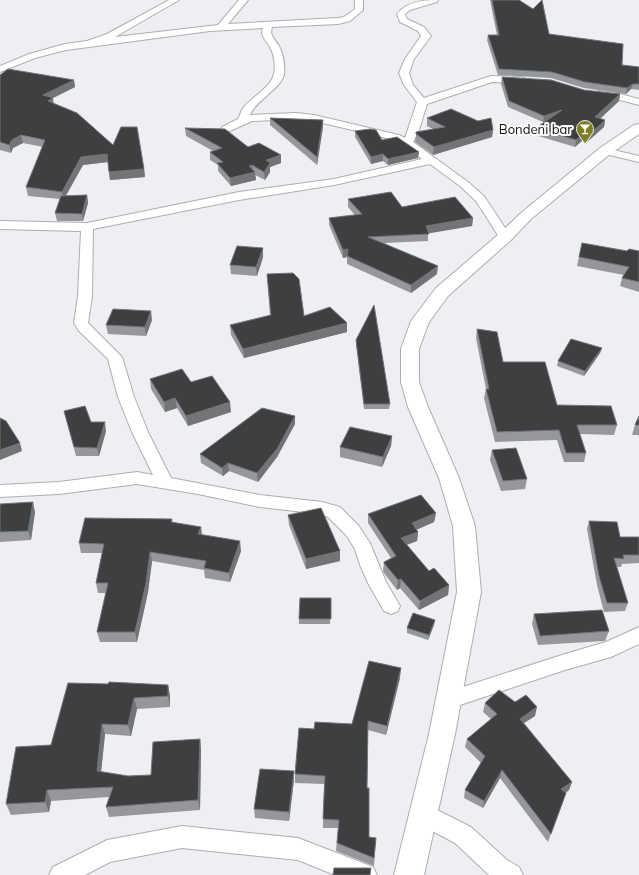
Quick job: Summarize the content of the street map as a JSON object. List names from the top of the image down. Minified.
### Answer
{"places":{"bar":["Bondeni bar"]}}
